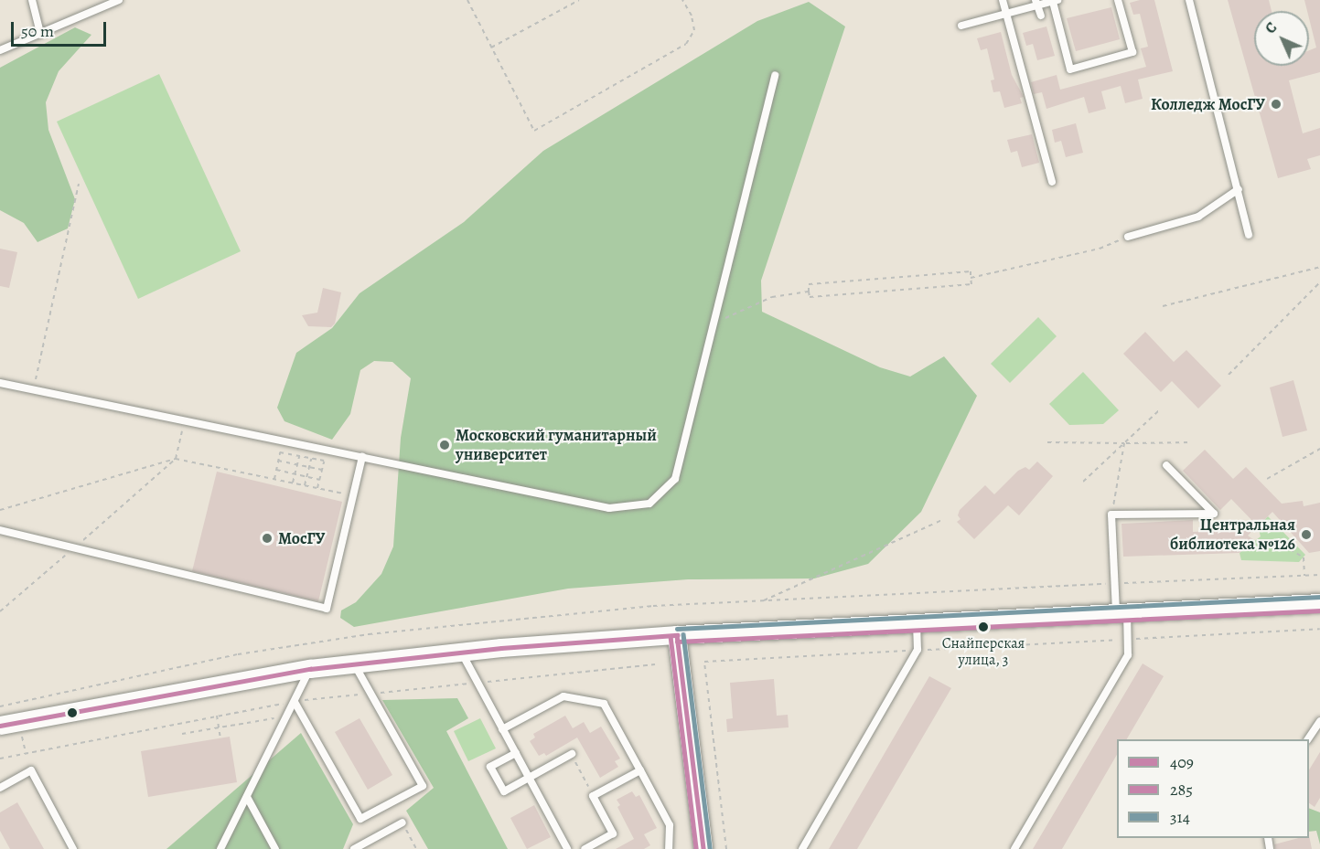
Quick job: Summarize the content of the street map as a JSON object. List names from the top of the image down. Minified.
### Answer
{"places":["Колледж МосГУ","Московский гуманитарный университет","Центральная библиотека №126","МосГУ","Снайперская улица, 3"],"lines":["transit line 314","transit line 285","transit line 409"],"legend":["409","285","314"],"scale_bar":"50 m","north":"top left"}
